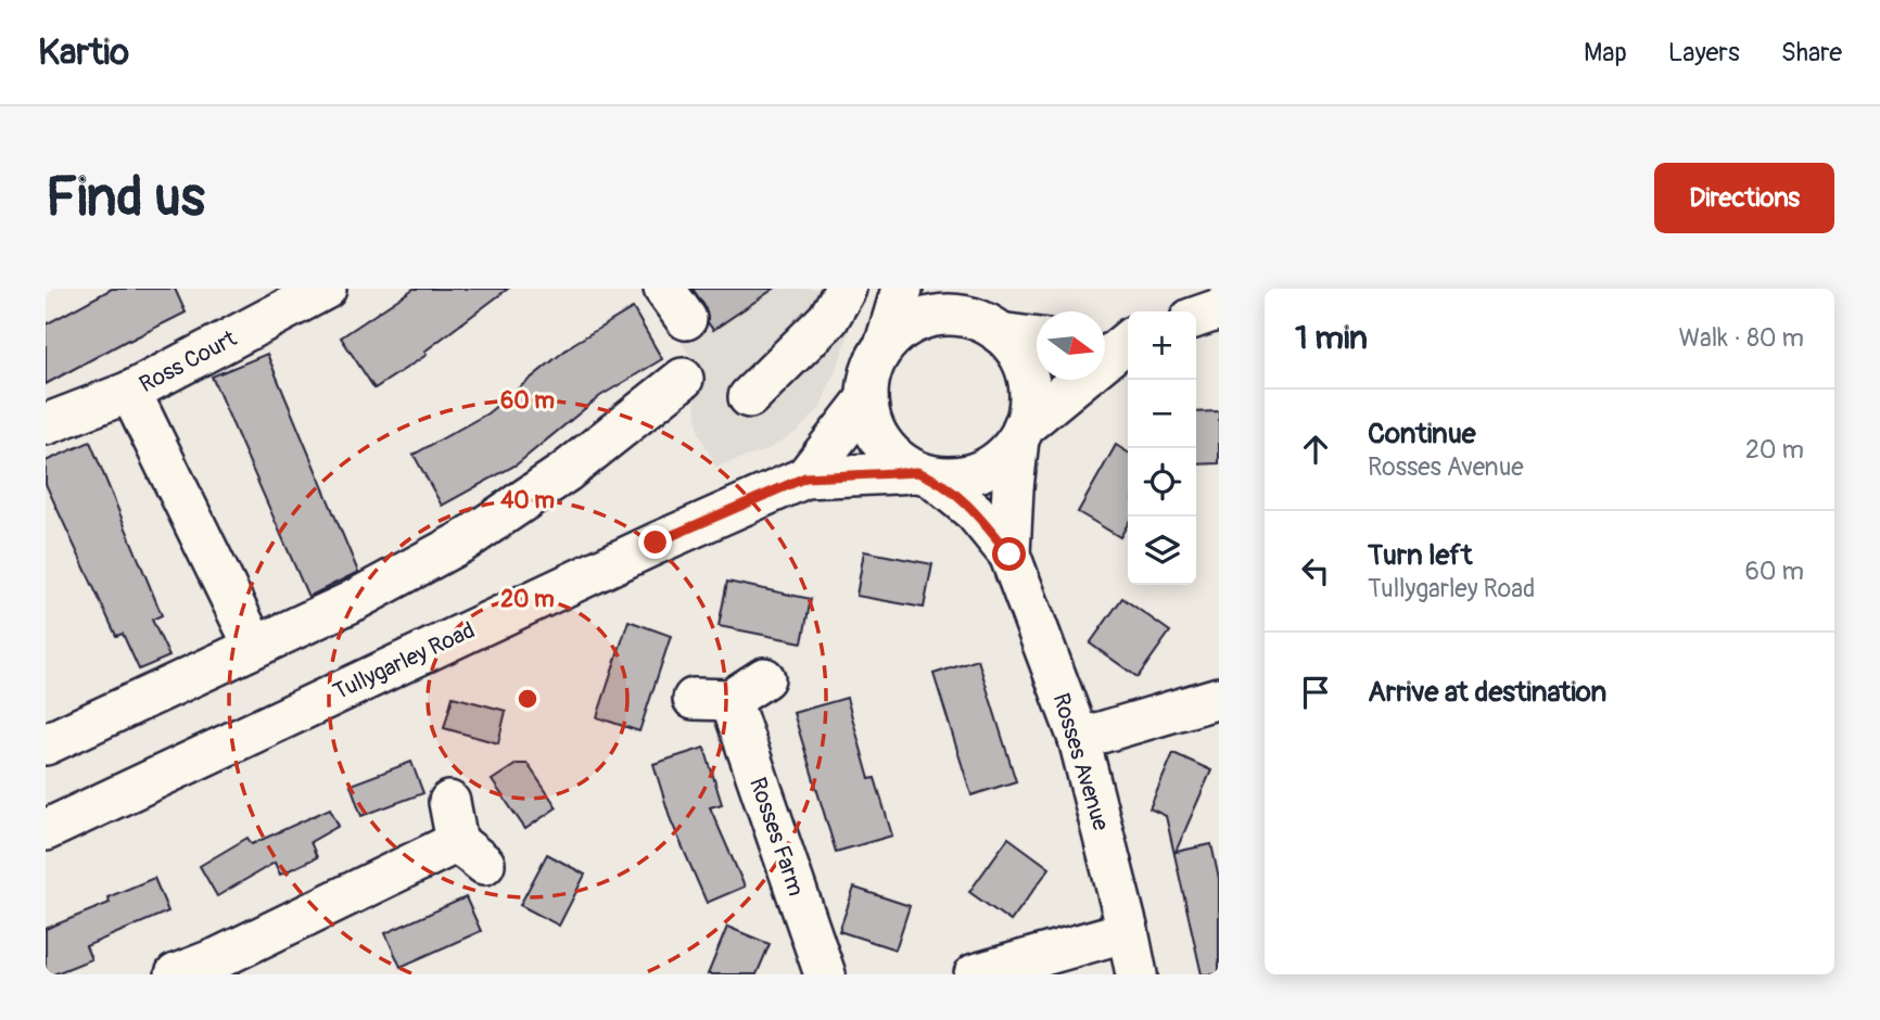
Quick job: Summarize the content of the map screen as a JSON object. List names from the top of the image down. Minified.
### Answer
{"streets":{"street":["Ross Court","Tullygarley Road","Rosses Avenue","Rosses Farm"]},"crossings":[["Tullygarley Road","Rosses Avenue"]],"north":"right","page":{"header":"Kartio","nav":["Map","Layers","Share"],"buttons":"Directions","title":"Find us","heading":["1 min","Walk · 80 m"],"map_buttons":["+","−"],"list":[["Continue","Rosses Avenue","20 m"],["Turn left","Tullygarley Road","60 m"],"Arrive at destination"]},"rings":["60 m","40 m","20 m"]}
